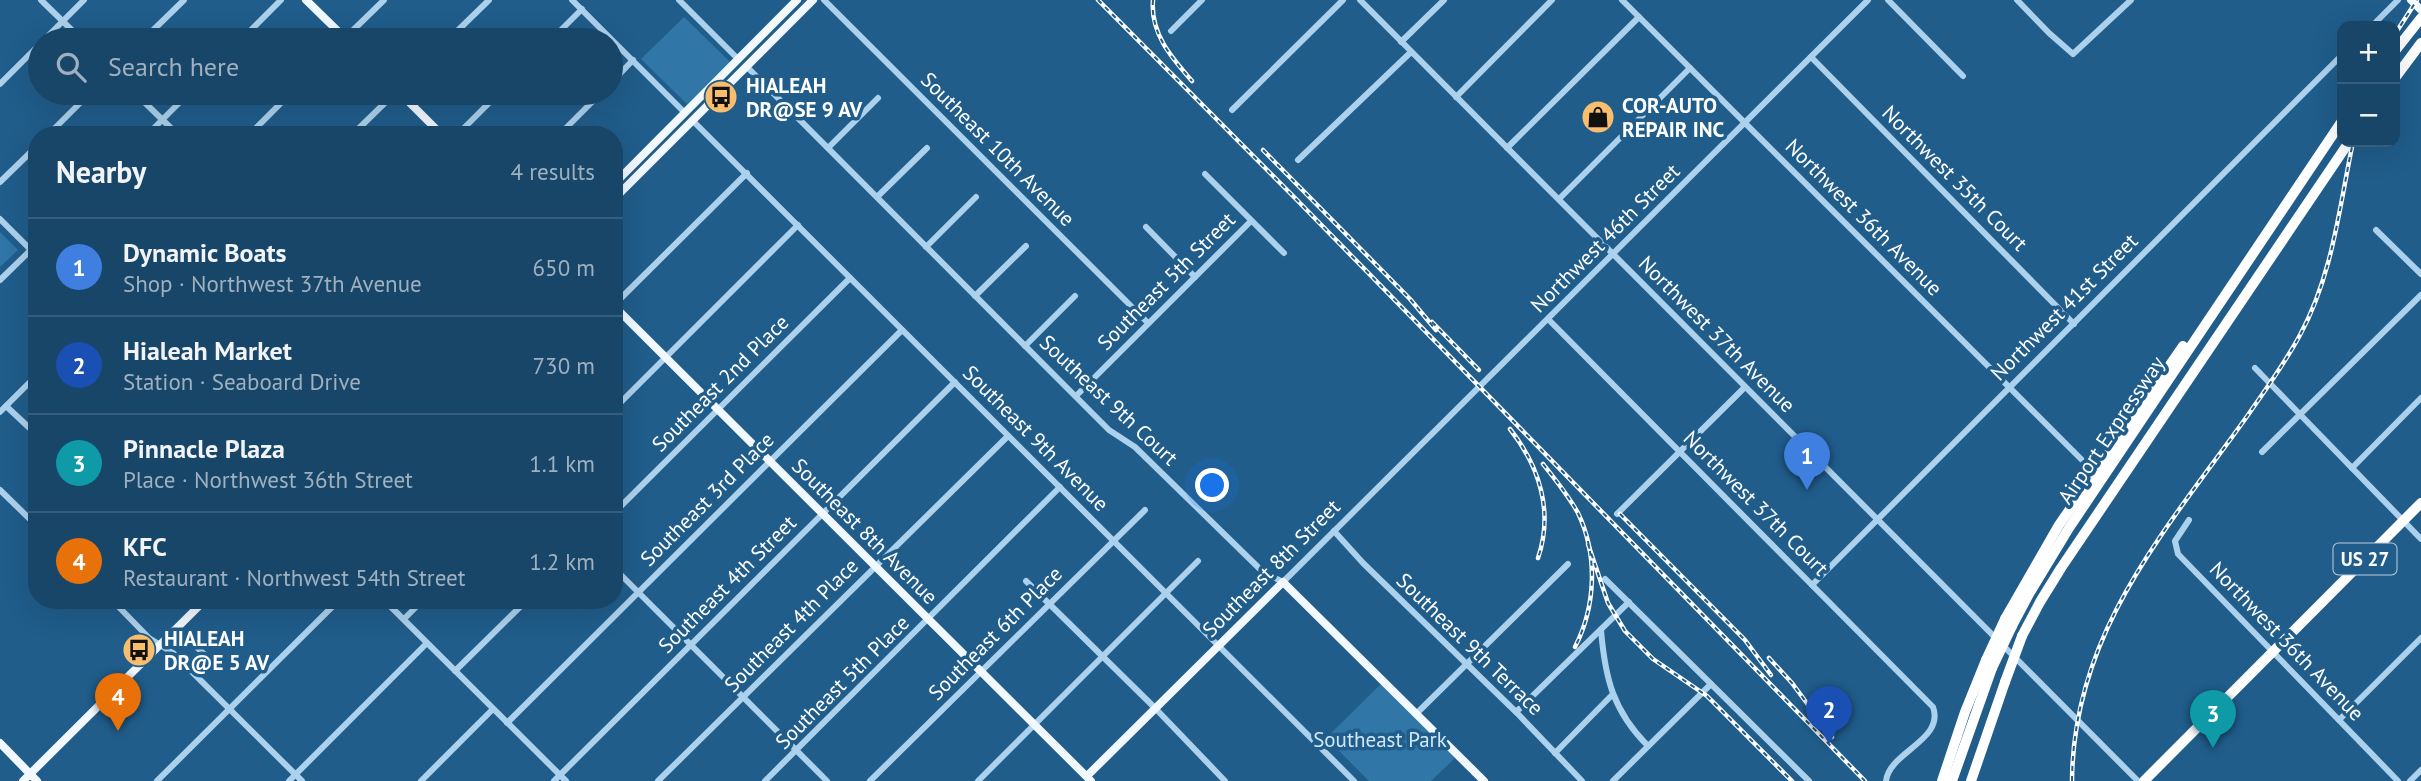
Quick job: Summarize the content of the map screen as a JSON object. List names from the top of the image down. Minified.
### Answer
{"streets":{"highway":["Airport Expressway","US 27"],"main road":["Southeast 9th Court","Southeast 8th Avenue","Southeast 8th Street"],"street":["Southeast 10th Avenue","Northwest 35th Court","Northwest 36th Avenue","Northwest 46th Street","Southeast 5th Street","Northwest 41st Street","Northwest 37th Avenue","Southeast 2nd Place","Southeast 9th Avenue","Southeast 3rd Place","Northwest 37th Court","Southeast 4th Street","Southeast 4th Place","Southeast 6th Place","Southeast 9th Terrace","Southeast 5th Place"]},"crossings":[["Southeast 10th Avenue","Southeast 5th Street"],["Northwest 35th Court","Northwest 46th Street"],["Northwest 35th Court","Northwest 41st Street"],["Northwest 36th Avenue","Northwest 46th Street"],["Northwest 36th Avenue","Northwest 41st Street"],["Northwest 36th Avenue","US 27"],["Northwest 46th Street","Northwest 37th Avenue"],["Northwest 46th Street","Northwest 37th Court"],["Northwest 46th Street","Southeast 8th Street"],["Southeast 5th Street","Southeast 9th Court"],["Northwest 41st Street","Northwest 37th Avenue"],["Northwest 41st Street","Northwest 37th Court"],["Southeast 2nd Place","Southeast 9th Avenue"],["Southeast 2nd Place","Southeast 8th Avenue"],["Southeast 9th Court","Southeast 8th Street"],["Southeast 9th Avenue","Southeast 3rd Place"],["Southeast 9th Avenue","Southeast 8th Street"],["Southeast 9th Avenue","Southeast 4th Street"],["Southeast 9th Avenue","Southeast 4th Place"],["Southeast 9th Avenue","Southeast 6th Place"],["Southeast 9th Avenue","Southeast 5th Place"],["Southeast 3rd Place","Southeast 8th Avenue"],["Southeast 8th Avenue","Southeast 8th Street"],["Southeast 8th Avenue","Southeast 4th Street"],["Southeast 8th Avenue","Southeast 4th Place"],["Southeast 8th Avenue","Southeast 6th Place"],["Southeast 8th Avenue","Southeast 5th Place"],["Southeast 8th Street","Southeast 9th Terrace"]],"parks":["Southeast Park"],"places":{"bus stop":["HIALEAH DR@SE 9 AV","HIALEAH DR@E 5 AV"],"shop":["COR-AUTO REPAIR INC"]},"page":{"map_buttons":["+","−"],"search":"Search here","heading":["Nearby","4 results"],"list":[{"mark":"1","name":"Dynamic Boats","note":"Shop · Northwest 37th Avenue","value":"650 m"},{"mark":"2","name":"Hialeah Market","note":"Station · Seaboard Drive","value":"730 m"},{"mark":"3","name":"Pinnacle Plaza","note":"Place · Northwest 36th Street","value":"1.1 km"},{"mark":"4","name":"KFC","note":"Restaurant · Northwest 54th Street","value":"1.2 km"}],"pins":["1","4","2","3"]}}
